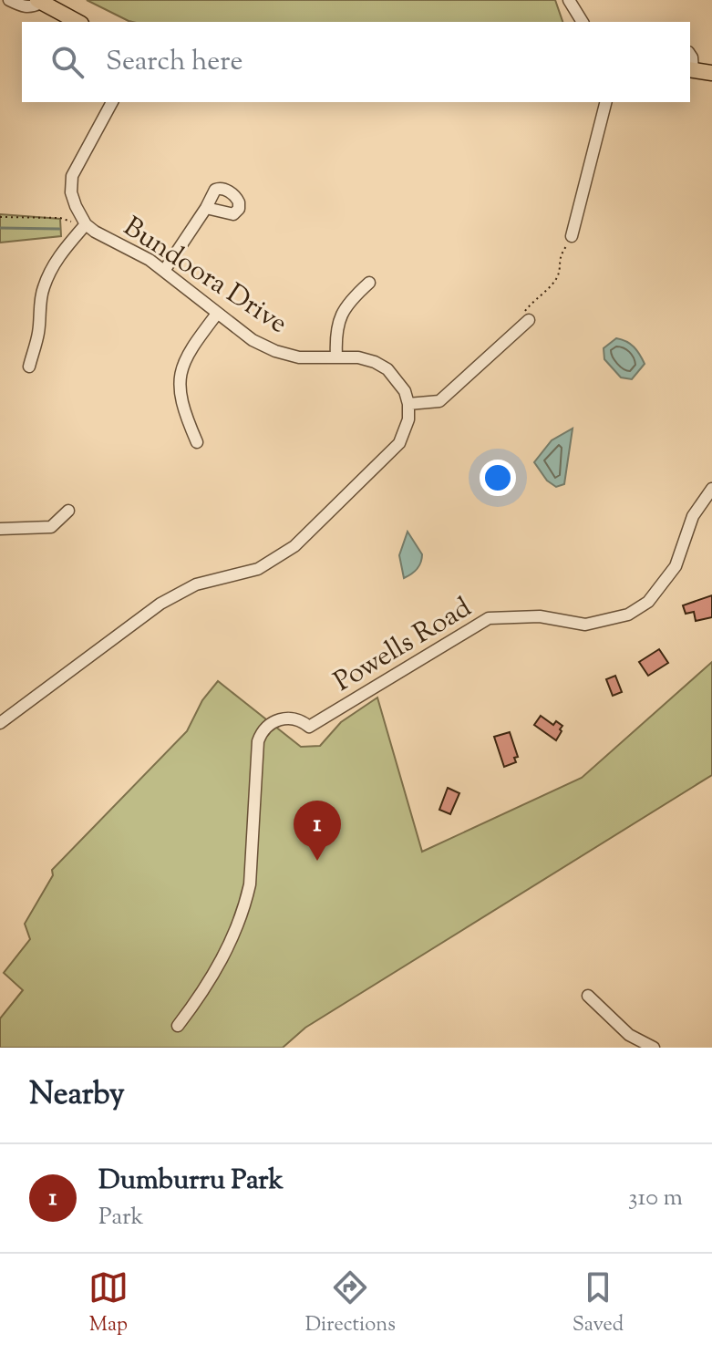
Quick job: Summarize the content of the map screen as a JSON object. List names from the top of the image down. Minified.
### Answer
{"streets":{"street":["Bundoora Drive","Powells Road"]},"page":{"search":"Search here","pins":"1","heading":"Nearby","list":[{"mark":"1","name":"Dumburru Park","note":"Park","value":"310 m"}],"nav":["Map","Directions","Saved"]}}
